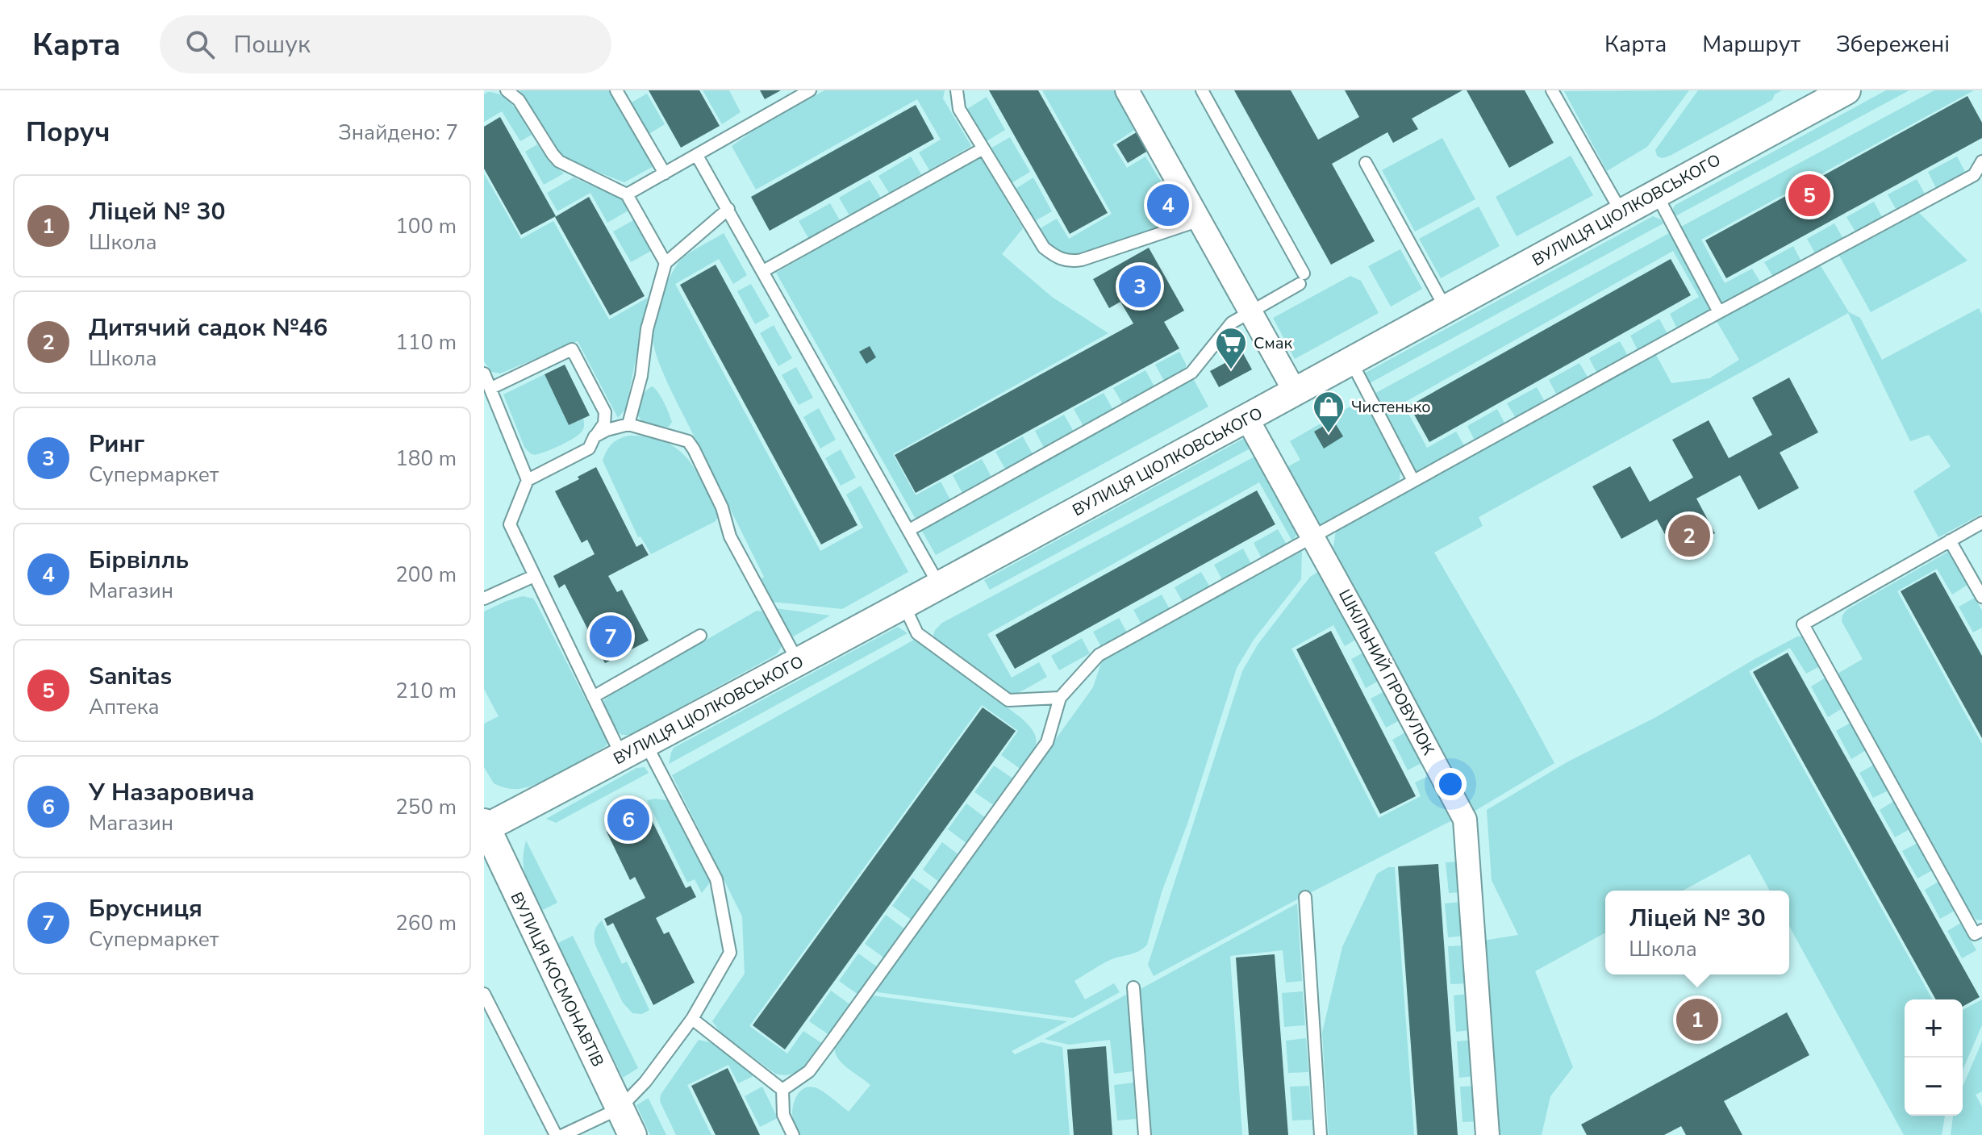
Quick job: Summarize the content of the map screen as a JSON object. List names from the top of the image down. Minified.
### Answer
{"streets":{"street":["ВУЛИЦЯ ЦІОЛКОВСЬКОГО","ШКІЛЬНИЙ ПРОВУЛОК","ВУЛИЦЯ КОСМОНАВТІВ"]},"crossings":[["ВУЛИЦЯ ЦІОЛКОВСЬКОГО","ШКІЛЬНИЙ ПРОВУЛОК"],["ВУЛИЦЯ ЦІОЛКОВСЬКОГО","ВУЛИЦЯ КОСМОНАВТІВ"]],"places":{"supermarket":["Смак"],"shop":["Чистенько"]},"page":{"header":"Карта","search":"Пошук","nav":["Карта","Маршрут","Збережені"],"heading":["Поруч","Знайдено: 7"],"pins":["5","4","3","2","7","6","1"],"list":[{"mark":"1","name":"Ліцей № 30","note":"Школа","value":"100 m"},{"mark":"2","name":"Дитячий садок №46","note":"Школа","value":"110 m"},{"mark":"3","name":"Ринг","note":"Супермаркет","value":"180 m"},{"mark":"4","name":"Бірвілль","note":"Магазин","value":"200 m"},{"mark":"5","name":"Sanitas","note":"Аптека","value":"210 m"},{"mark":"6","name":"У Назаровича","note":"Магазин","value":"250 m"},{"mark":"7","name":"Брусниця","note":"Супермаркет","value":"260 m"}],"popup":["Ліцей № 30","Школа"],"map_buttons":["+","−"]}}
